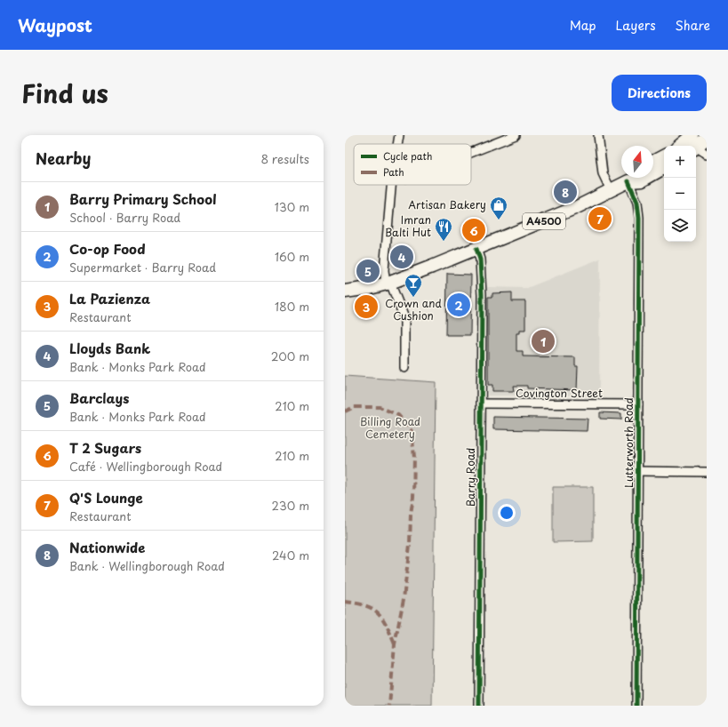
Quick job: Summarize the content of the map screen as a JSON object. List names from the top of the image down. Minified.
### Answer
{"streets":{"main road":["A4500"],"street":["Covington Street","Lutterworth Road","Barry Road"]},"crossings":[["A4500","Barry Road"],["Covington Street","Lutterworth Road"],["Covington Street","Barry Road"]],"parks":["Billing Road Cemetery"],"places":{"shop":["Artisan Bakery"],"restaurant":["Imran Balti Hut"],"bar":["Crown and Cushion"]},"legend":["Cycle path","Path"],"north":"top","page":{"header":"Waypost","nav":["Map","Layers","Share"],"title":"Find us","buttons":"Directions","heading":["Nearby","8 results"],"map_buttons":["+","−"],"pins":["8","7","6","4","5","2","3","1"],"list":[{"mark":"1","name":"Barry Primary School","note":"School · Barry Road","value":"130 m"},{"mark":"2","name":"Co-op Food","note":"Supermarket · Barry Road","value":"160 m"},{"mark":"3","name":"La Pazienza","note":"Restaurant","value":"180 m"},{"mark":"4","name":"Lloyds Bank","note":"Bank · Monks Park Road","value":"200 m"},{"mark":"5","name":"Barclays","note":"Bank · Monks Park Road","value":"210 m"},{"mark":"6","name":"T 2 Sugars","note":"Café · Wellingborough Road","value":"210 m"},{"mark":"7","name":"Q'S Lounge","note":"Restaurant","value":"230 m"},{"mark":"8","name":"Nationwide","note":"Bank · Wellingborough Road","value":"240 m"}]}}
